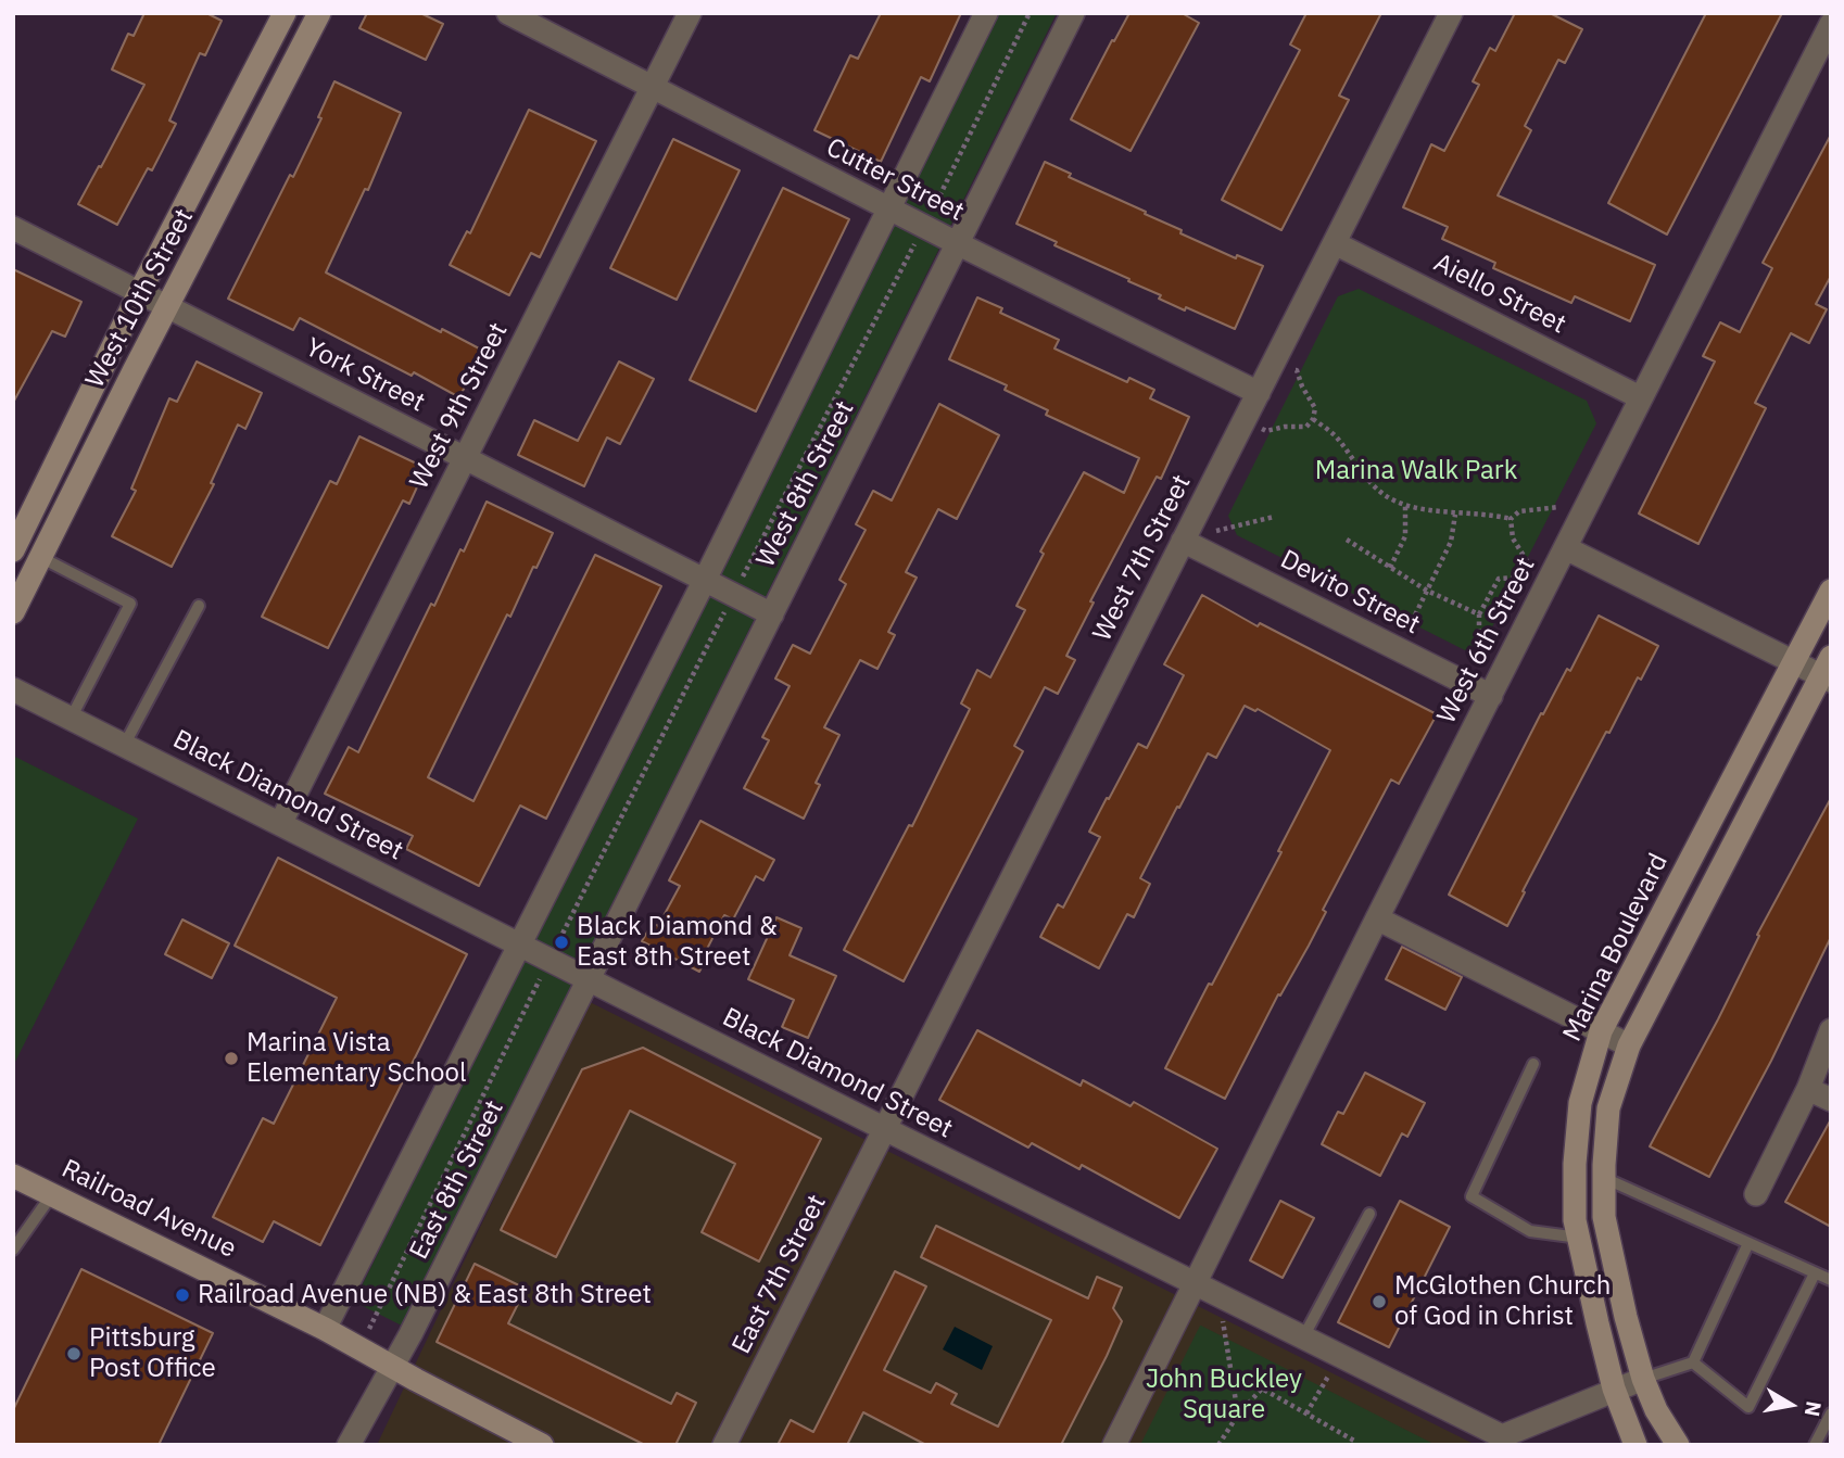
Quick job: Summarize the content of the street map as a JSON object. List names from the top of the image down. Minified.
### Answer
{"streets":{"street":["Cutter Street","Aiello Street","West 10th Street","York Street","West 9th Street","West 8th Street","West 7th Street","Devito Street","West 6th Street","Black Diamond Street","Marina Boulevard","East 8th Street","Railroad Avenue","East 7th Street"]},"crossings":[["Cutter Street","West 9th Street"],["Cutter Street","West 8th Street"],["Cutter Street","West 7th Street"],["Aiello Street","West 7th Street"],["Aiello Street","West 6th Street"],["West 10th Street","York Street"],["York Street","West 9th Street"],["York Street","West 8th Street"],["West 9th Street","Black Diamond Street"],["West 8th Street","Black Diamond Street"],["West 8th Street","East 8th Street"],["West 7th Street","Devito Street"],["West 7th Street","Black Diamond Street"],["West 7th Street","East 7th Street"],["Devito Street","West 6th Street"],["West 6th Street","Black Diamond Street"],["Black Diamond Street","Marina Boulevard"],["Black Diamond Street","East 8th Street"],["Black Diamond Street","East 7th Street"],["East 8th Street","Railroad Avenue"]],"parks":["Marina Walk Park","John Buckley Square"],"places":["Black Diamond & East 8th Street","Marina Vista Elementary School","Railroad Avenue (NB) & East 8th Street","McGlothen Church of God in Christ","Pittsburg Post Office"],"north":"right"}
